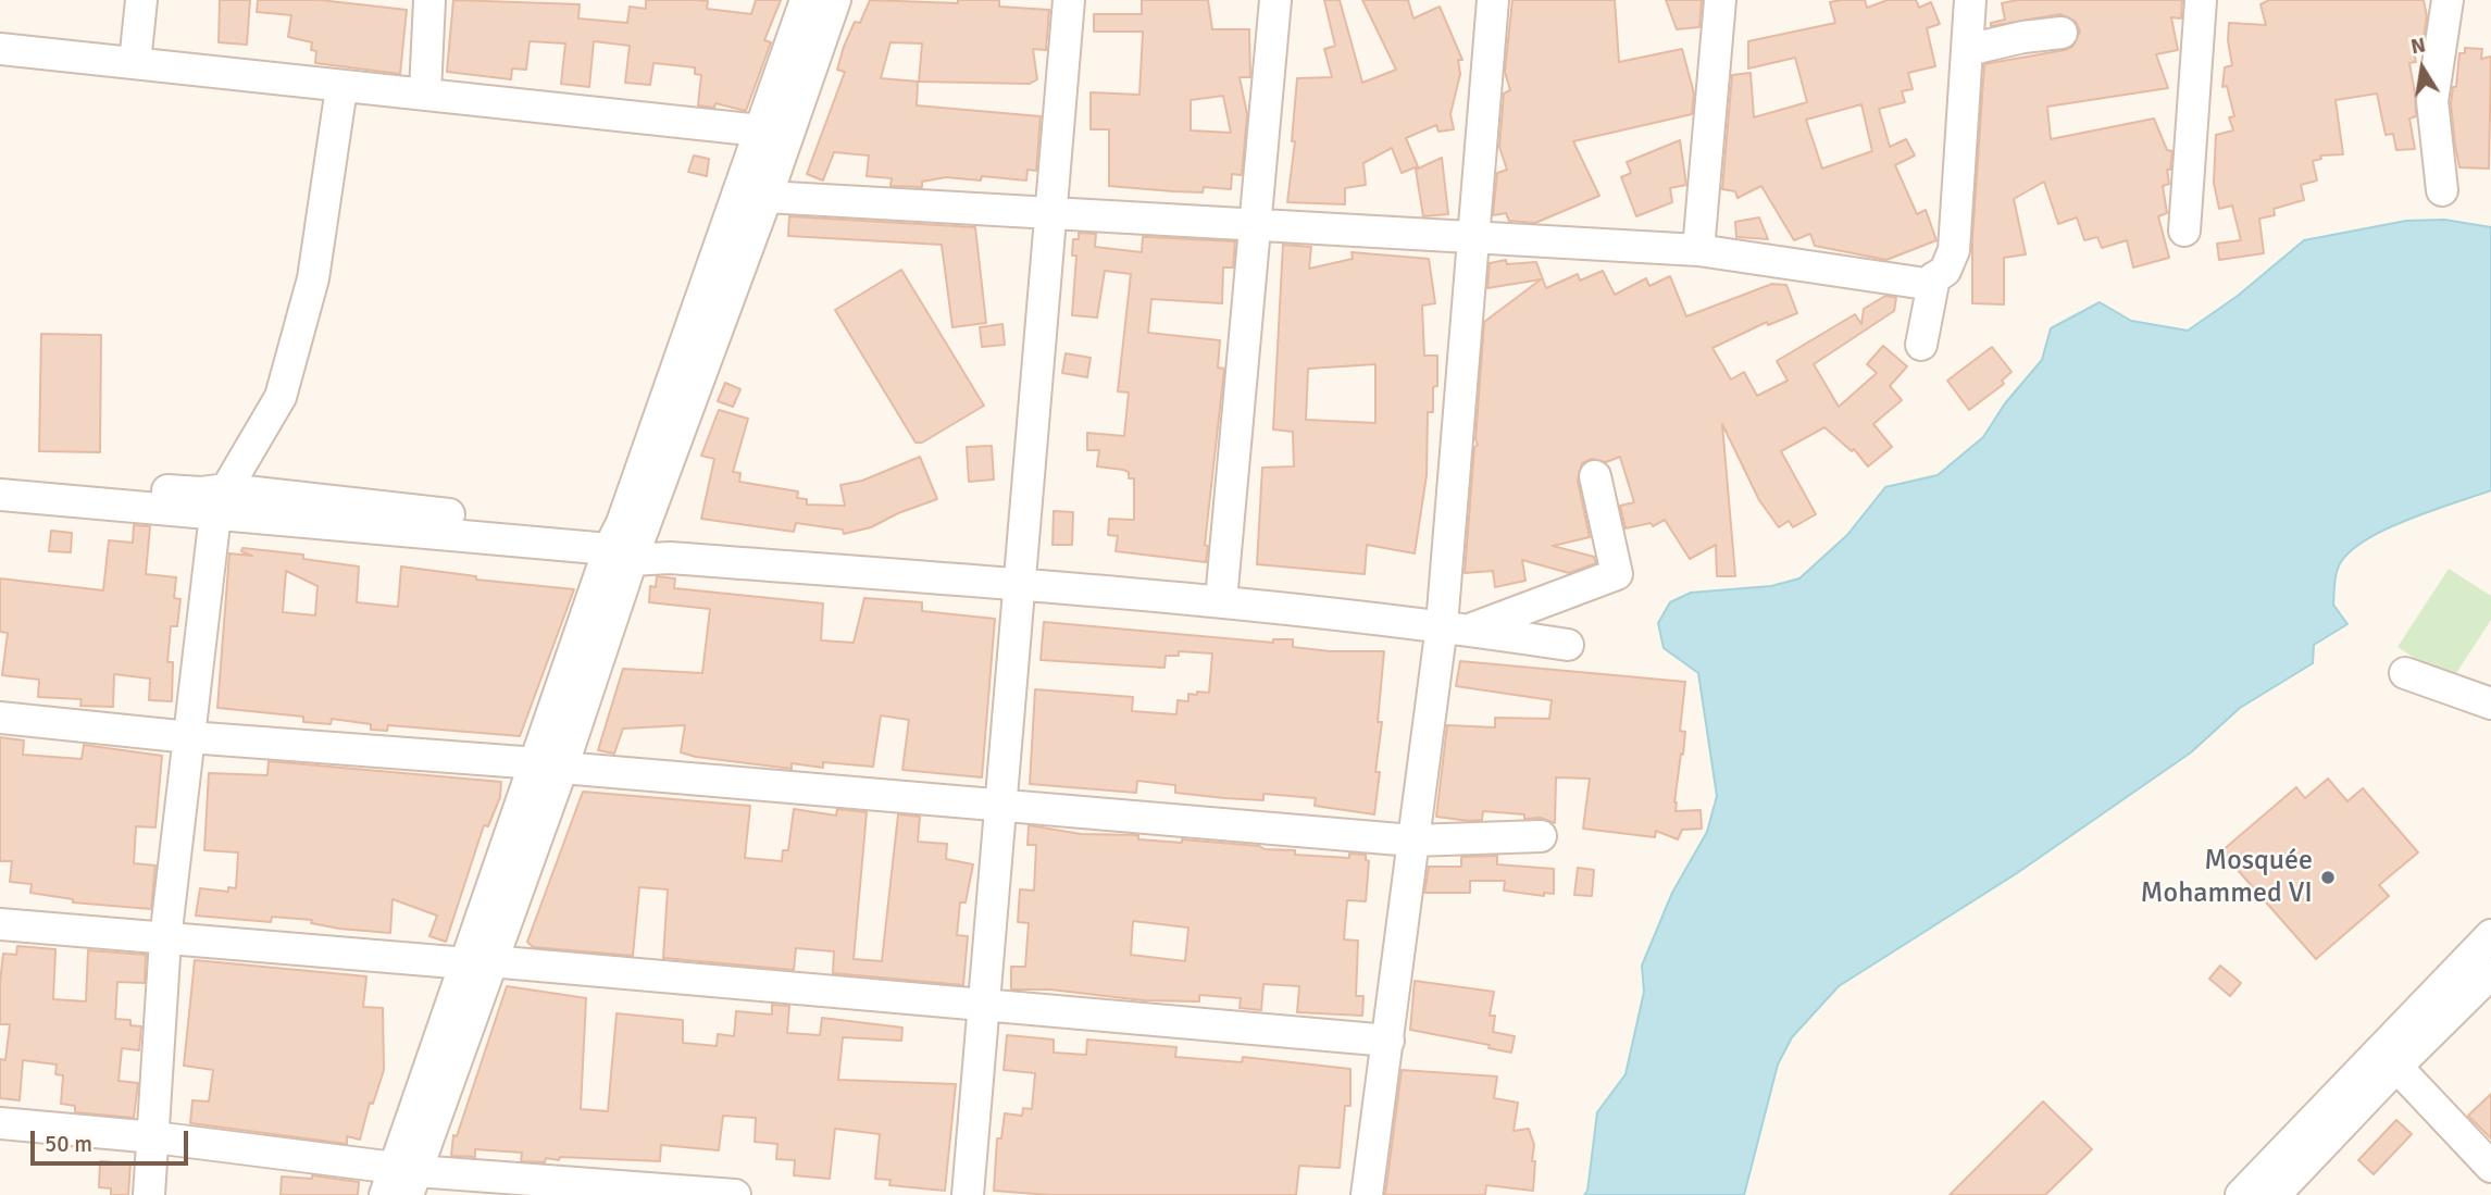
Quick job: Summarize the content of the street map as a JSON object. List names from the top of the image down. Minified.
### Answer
{"places":["Mosquée Mohammed VI"],"scale_bar":"50 m","north":"top"}
